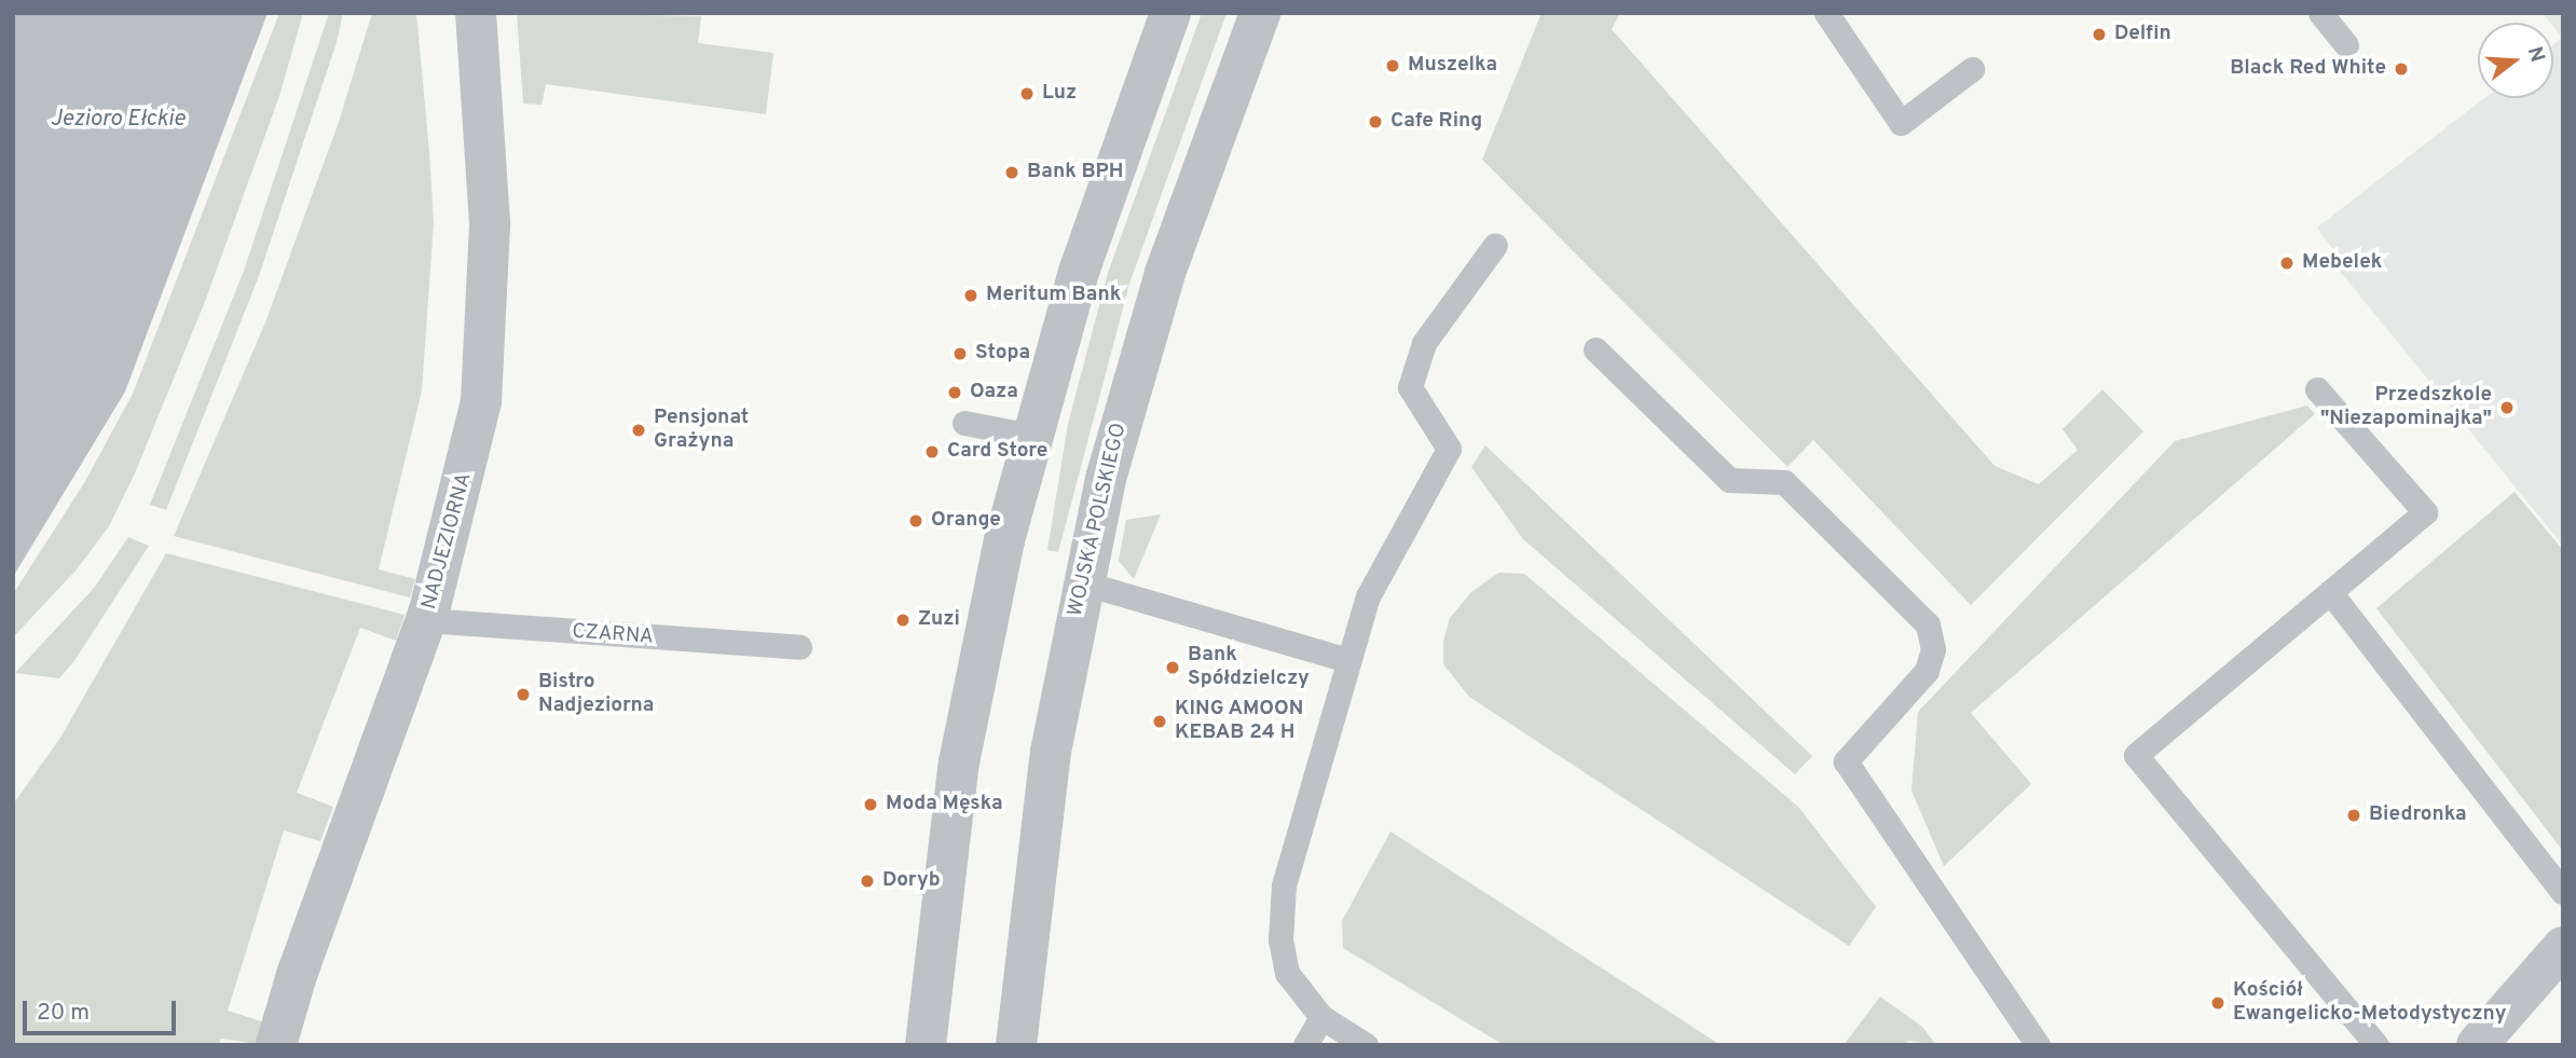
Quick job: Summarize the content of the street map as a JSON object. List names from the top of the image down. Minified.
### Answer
{"streets":{"street":["WOJSKA POLSKIEGO","NADJEZIORNA"],"lane":["CZARNA"]},"crossings":[["NADJEZIORNA","CZARNA"]],"water":["Jezioro Ełckie"],"places":["Delfin","Muszelka","Black Red White","Luz","Cafe Ring","Bank BPH","Mebelek","Meritum Bank","Stopa","Oaza","Przedszkole \"Niezapominajka\"","Pensjonat Grażyna","Card Store","Orange","Zuzi","Bank Spółdzielczy","Bistro Nadjeziorna","KING AMOON KEBAB 24 H","Moda Męska","Biedronka","Doryb","Kościół Ewangelicko-Metodystyczny"],"scale_bar":"20 m","north":"right"}
